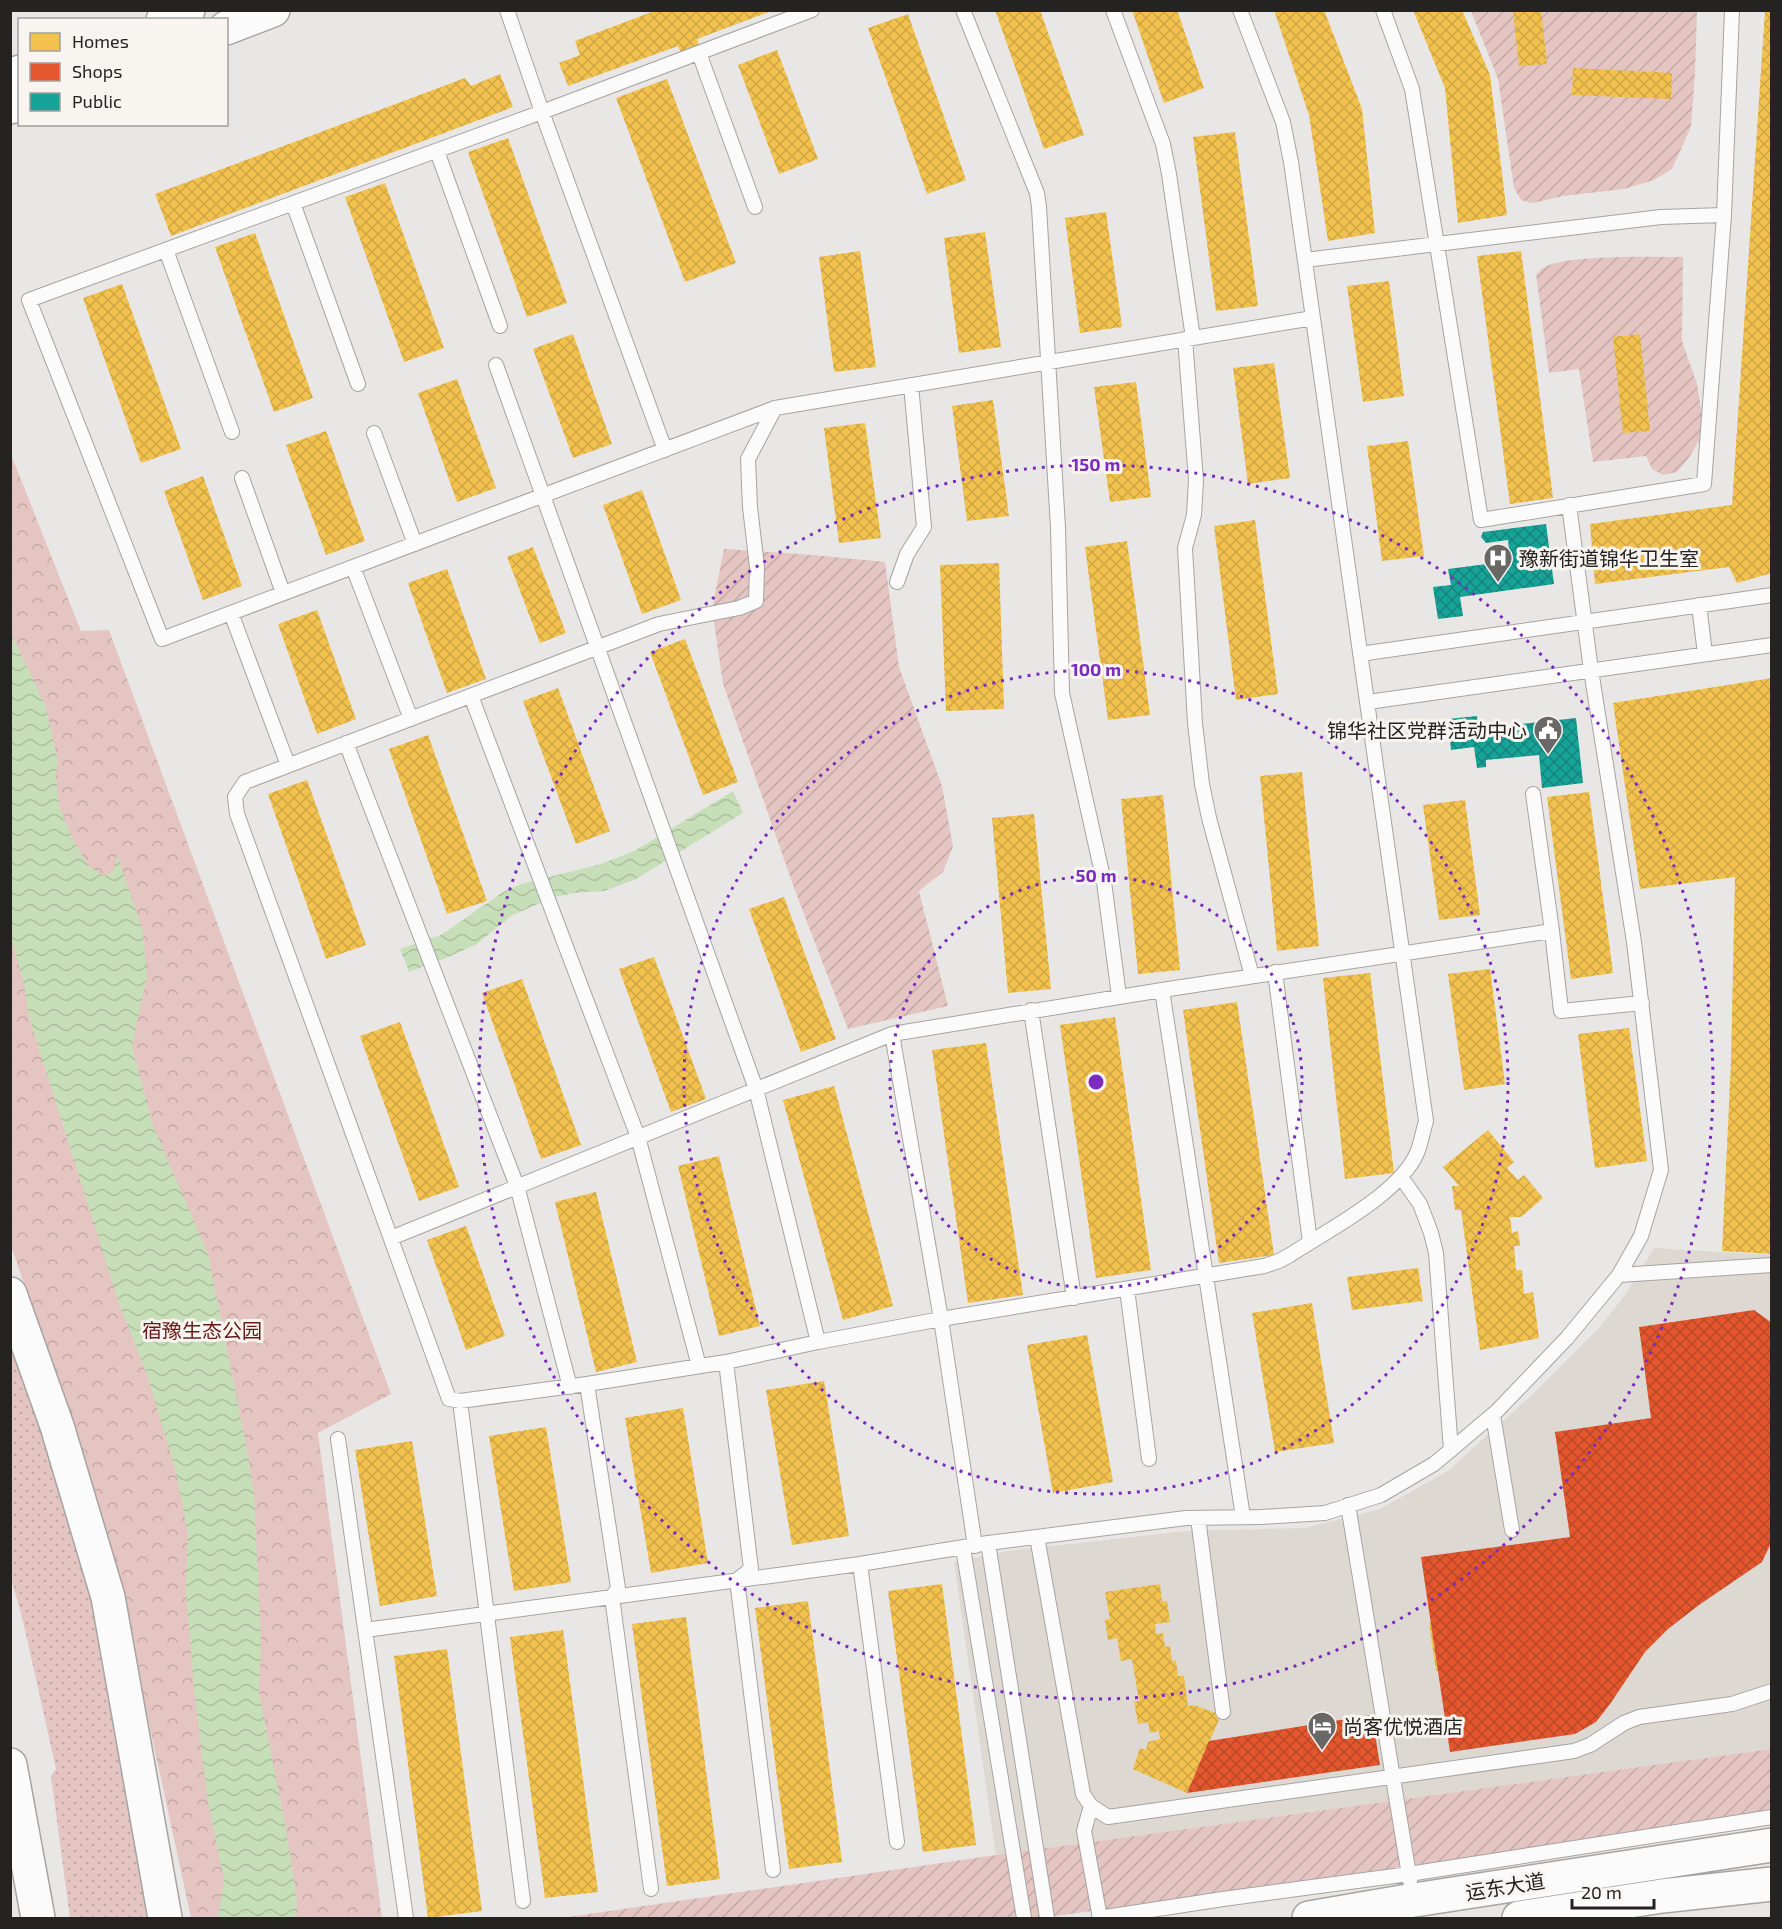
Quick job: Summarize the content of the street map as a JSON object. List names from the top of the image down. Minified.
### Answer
{"streets":{"main road":["运东大道"]},"parks":["宿豫生态公园"],"places":{"hospital":["豫新街道锦华卫生室"],"public building":["锦华社区党群活动中心"],"hotel":["尚客优悦酒店"]},"legend":["Homes","Shops","Public"],"scale_bar":"20 m","rings":["150 m","100 m","50 m"]}
